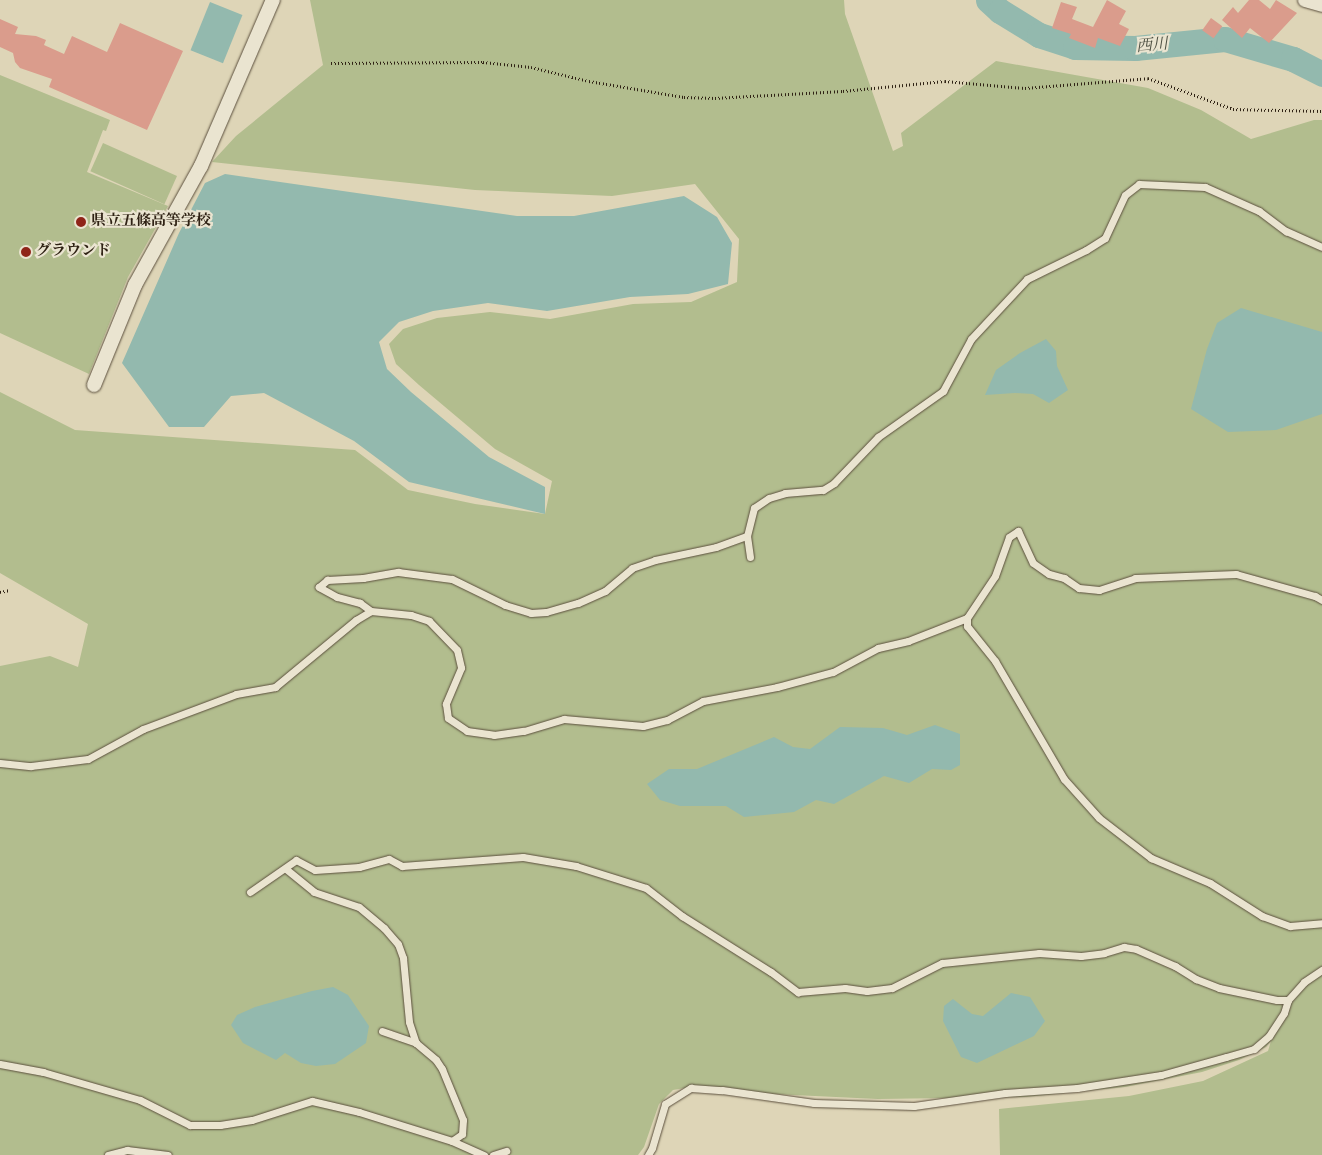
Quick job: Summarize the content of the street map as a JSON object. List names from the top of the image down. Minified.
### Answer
{"water":["西川"],"places":["県立五條高等学校","グラウンド"]}
